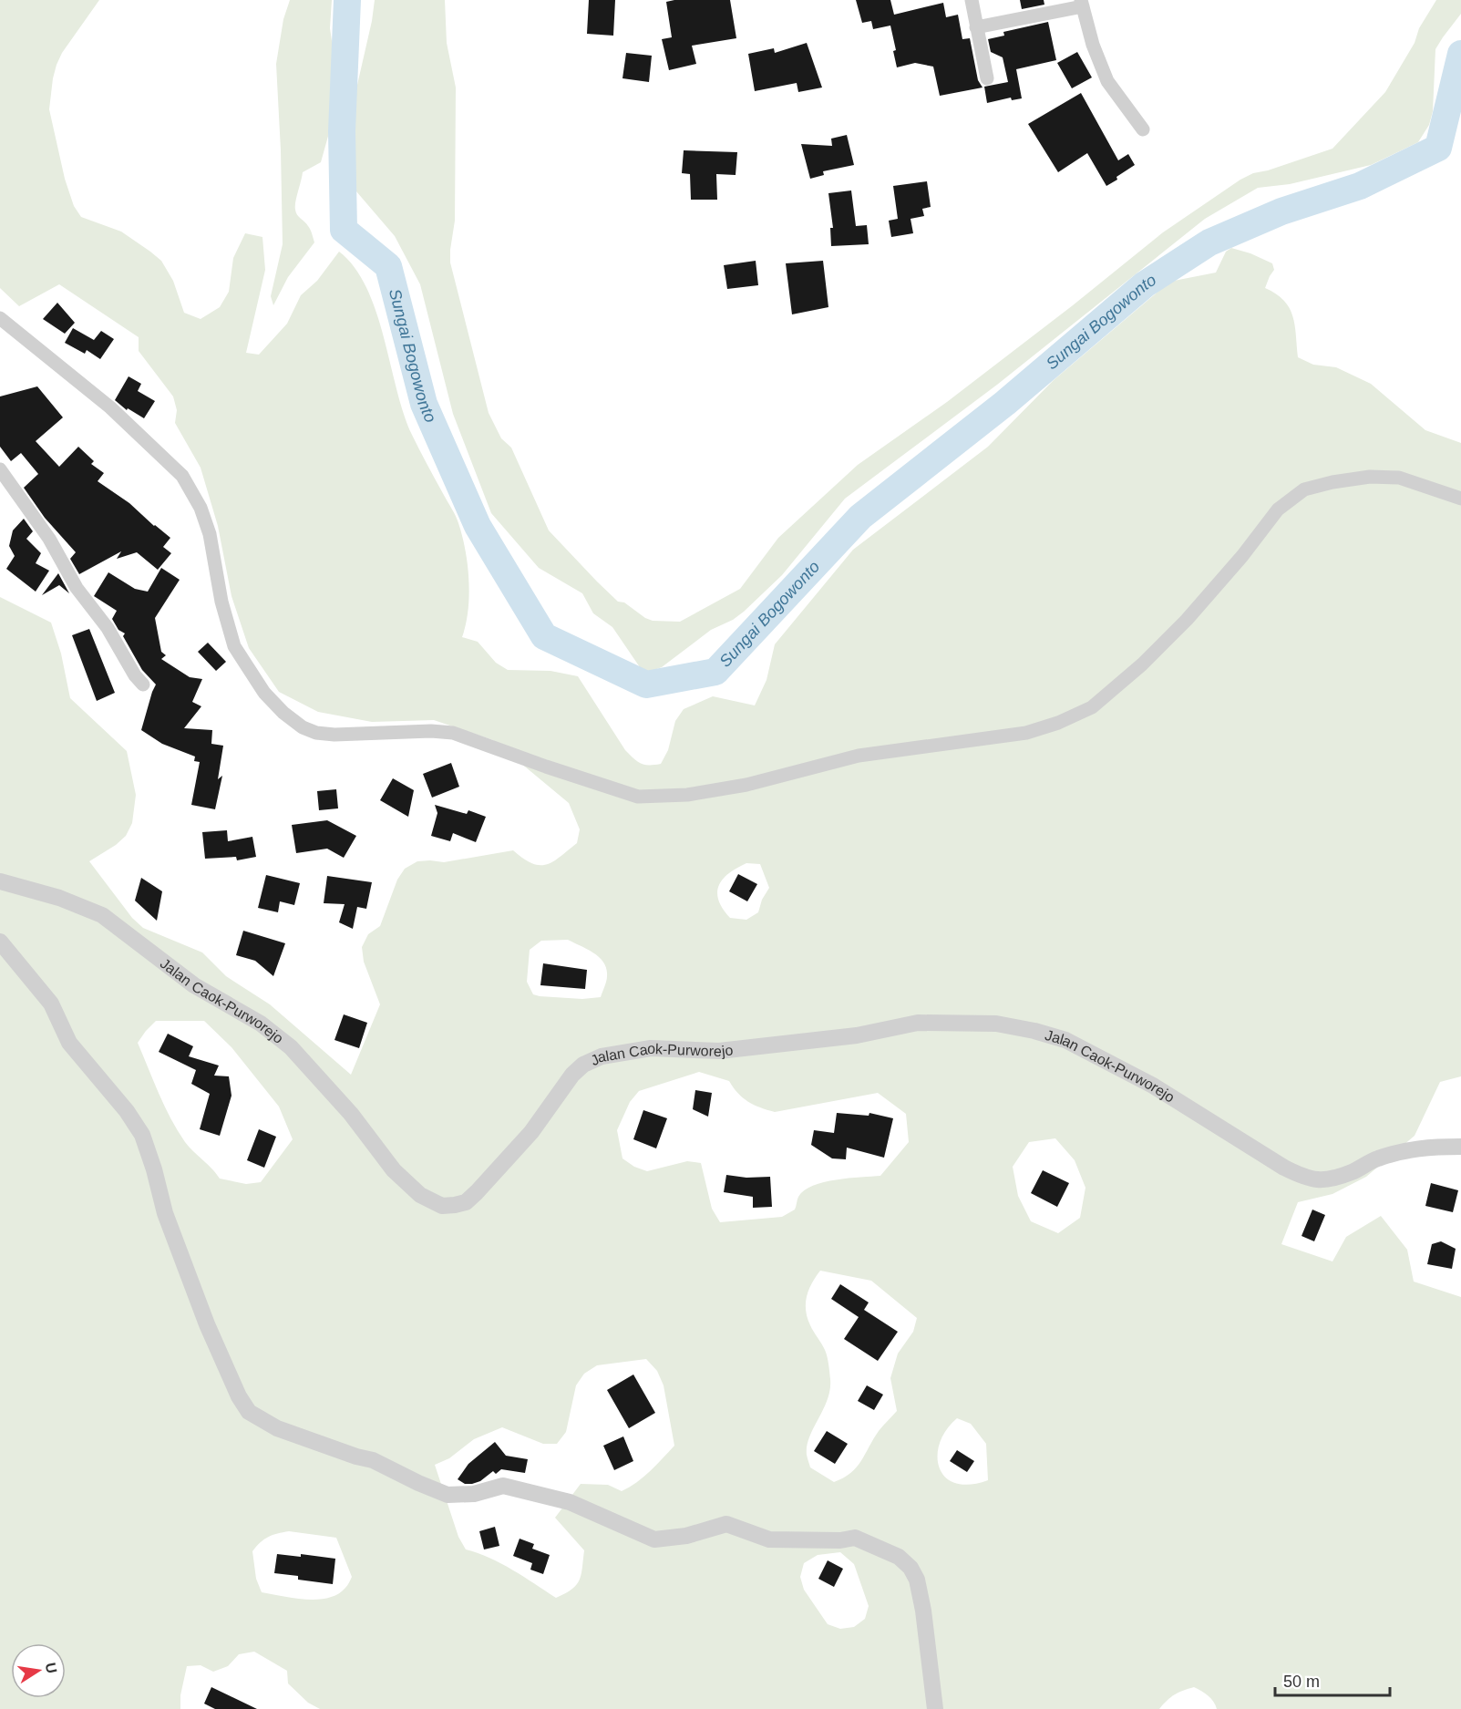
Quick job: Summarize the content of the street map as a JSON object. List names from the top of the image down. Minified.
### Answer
{"streets":{"street":["Jalan Caok-Purworejo"]},"water":["Sungai Bogowonto"],"scale_bar":"50 m","north":"right"}
